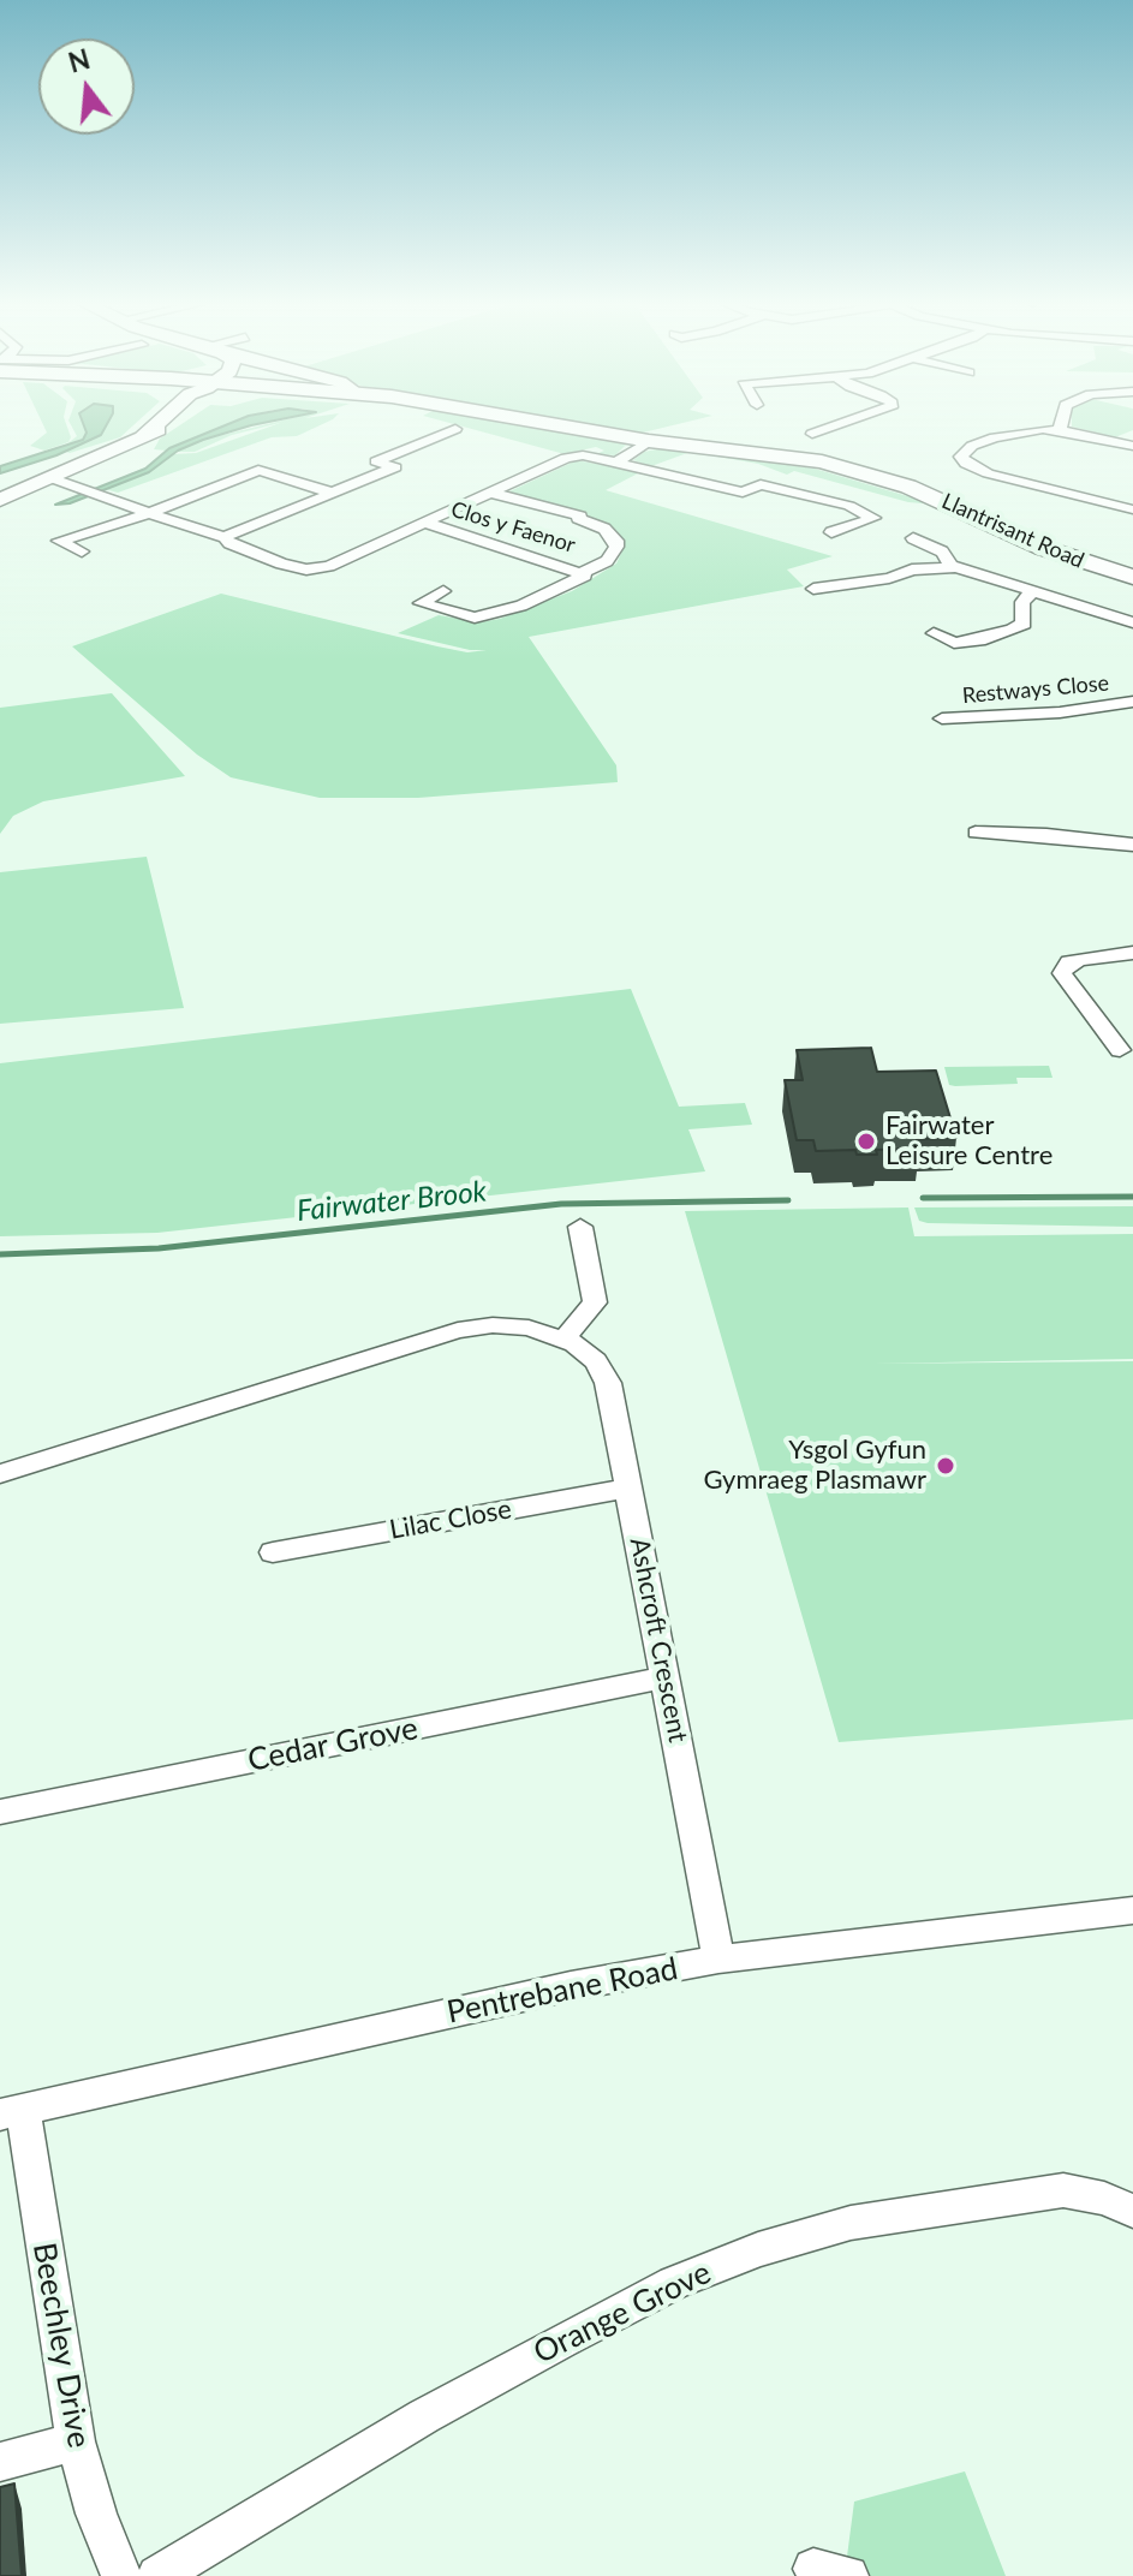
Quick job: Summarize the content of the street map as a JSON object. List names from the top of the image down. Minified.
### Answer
{"streets":{"main road":["Llantrisant Road"],"street":["Clos y Faenor","Restways Close","Lilac Close","Ashcroft Crescent","Cedar Grove","Pentrebane Road","Orange Grove","Beechley Drive"]},"crossings":[["Lilac Close","Ashcroft Crescent"],["Ashcroft Crescent","Cedar Grove"],["Ashcroft Crescent","Pentrebane Road"],["Pentrebane Road","Beechley Drive"]],"water":["Fairwater Brook"],"places":["Fairwater Leisure Centre","Ysgol Gyfun Gymraeg Plasmawr"],"north":"top"}
